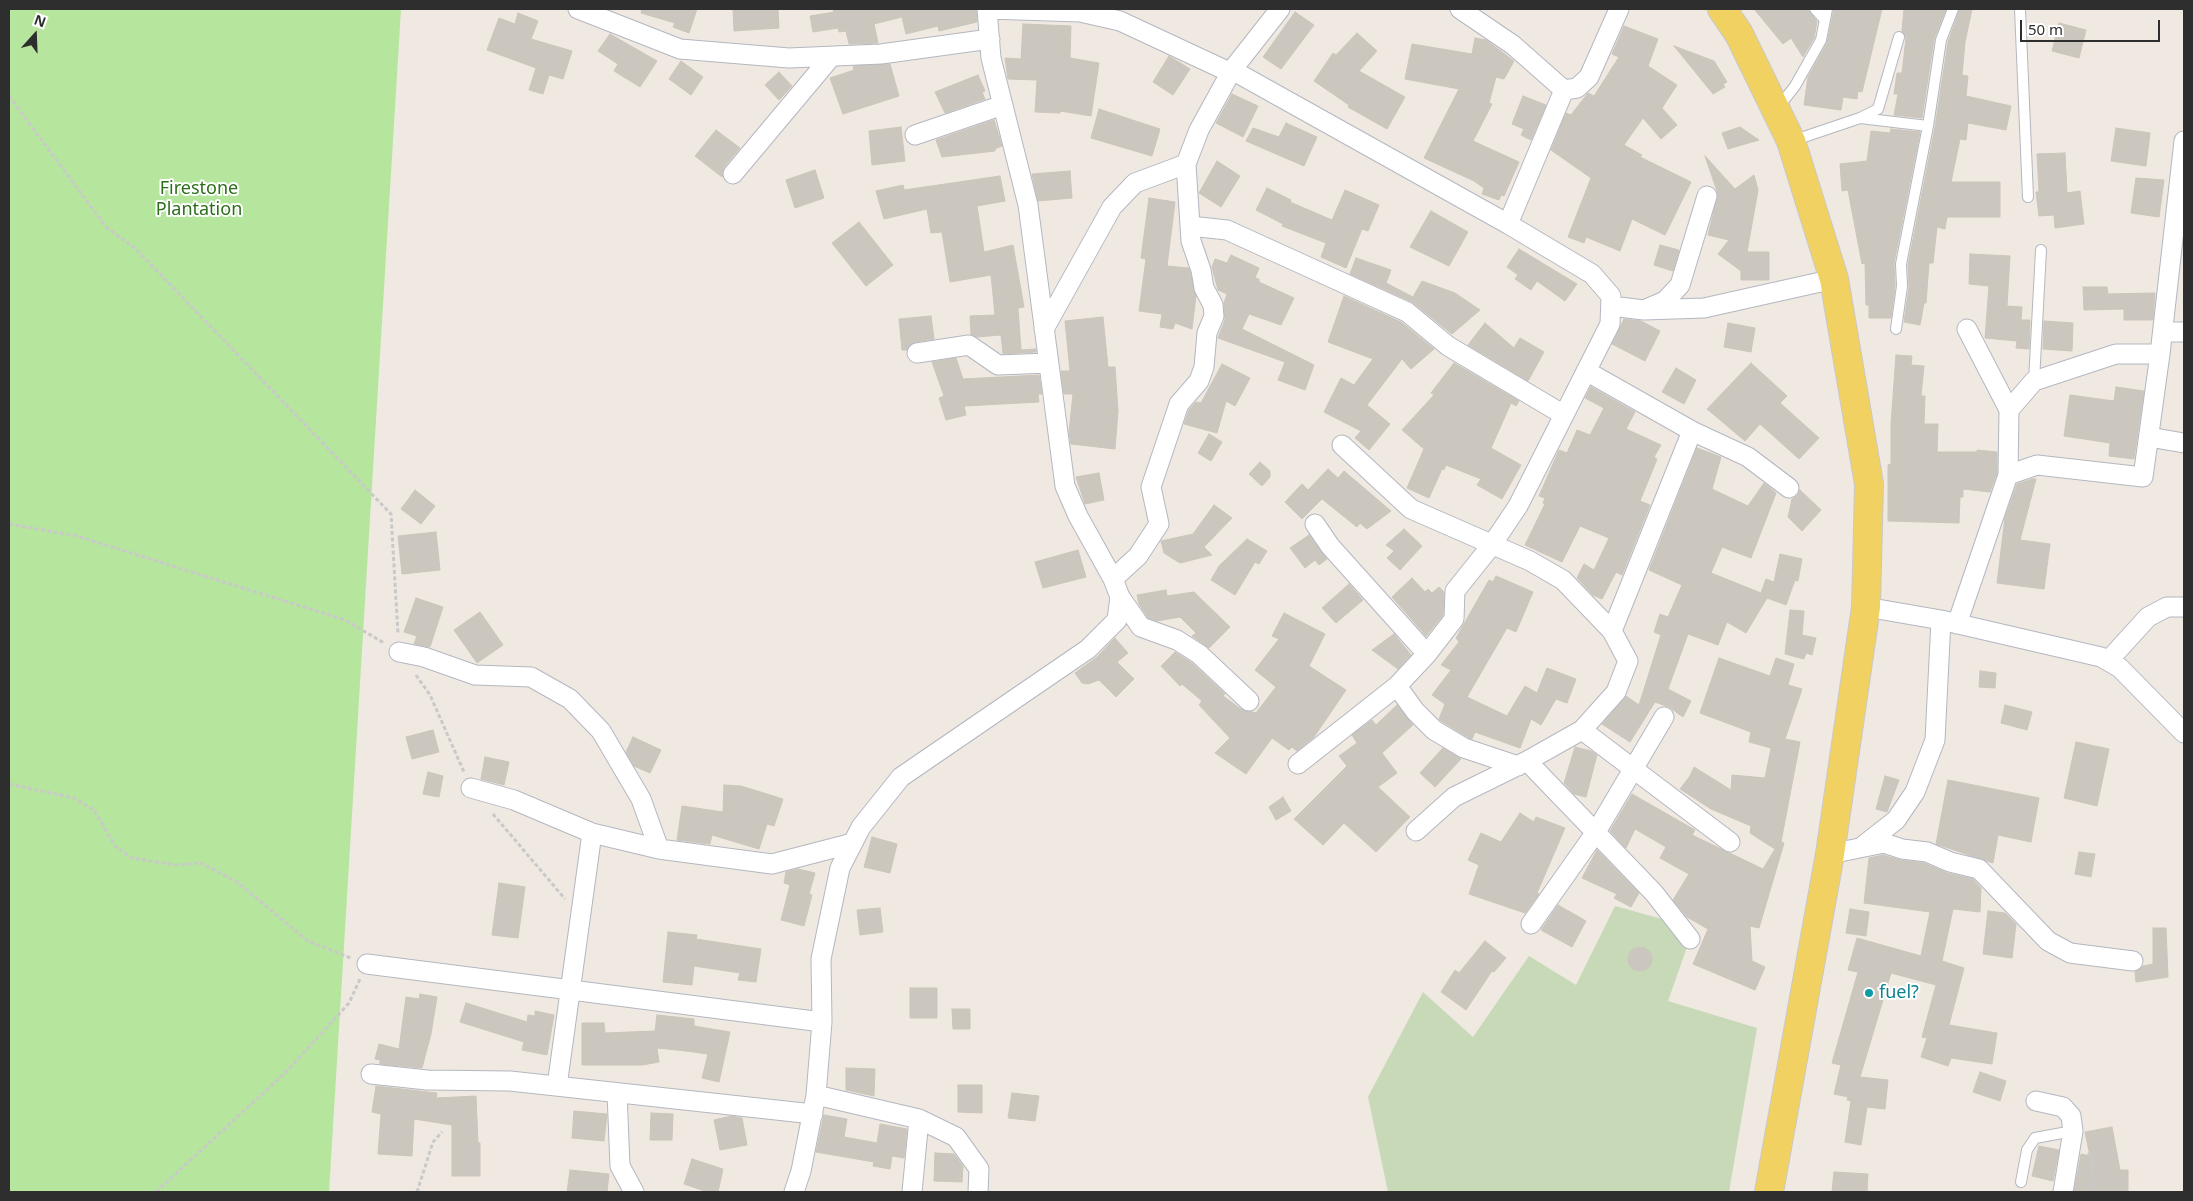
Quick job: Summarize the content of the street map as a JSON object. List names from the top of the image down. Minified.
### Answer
{"parks":["Firestone Plantation"],"places":["fuel?"],"scale_bar":"50 m","north":"top"}
